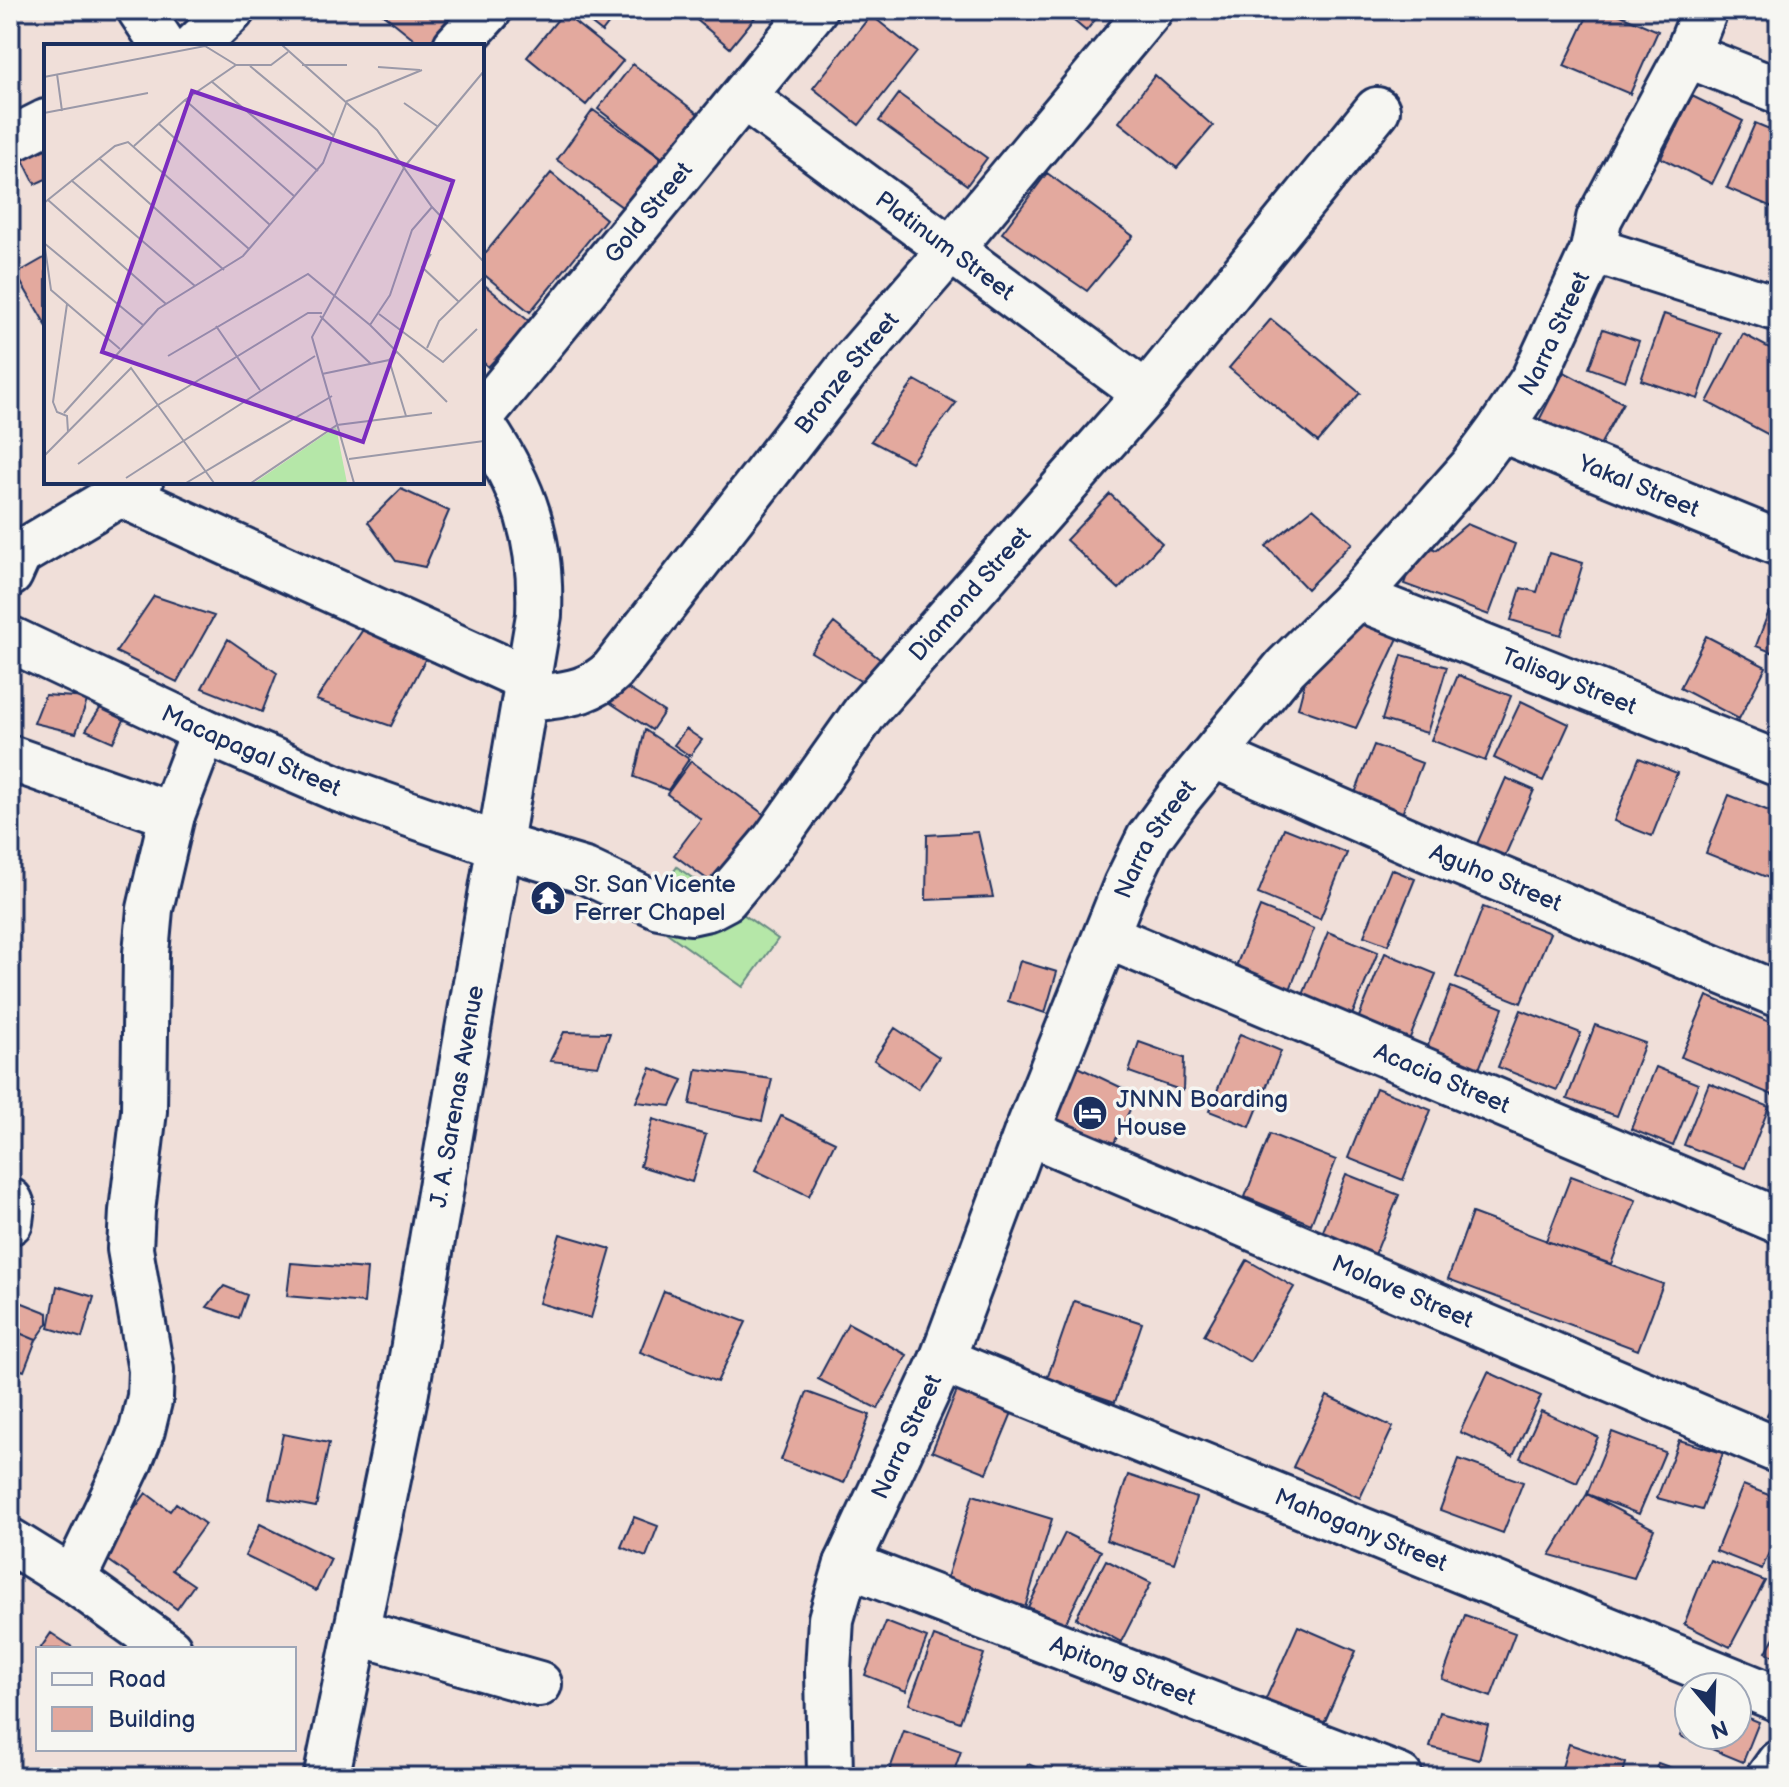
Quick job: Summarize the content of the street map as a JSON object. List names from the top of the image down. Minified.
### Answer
{"streets":{"street":["Gold Street","Platinum Street","Narra Street","Bronze Street","Yakal Street","Diamond Street","Talisay Street","Macapagal Street","Aguho Street","Acacia Street","J. A. Sarenas Avenue","Molave Street","Mahogany Street","Apitong Street"]},"crossings":[["Gold Street","Platinum Street"],["Platinum Street","Bronze Street"],["Platinum Street","Diamond Street"],["Narra Street","Yakal Street"],["Narra Street","Talisay Street"],["Narra Street","Aguho Street"],["Narra Street","Acacia Street"],["Narra Street","Molave Street"],["Narra Street","Mahogany Street"],["Narra Street","Apitong Street"],["Bronze Street","J. A. Sarenas Avenue"],["Diamond Street","Macapagal Street"],["Diamond Street","J. A. Sarenas Avenue"],["Macapagal Street","J. A. Sarenas Avenue"]],"places":{"temple":["Sr. San Vicente Ferrer Chapel"],"hotel":["JNNN Boarding House"]},"legend":["Road","Building"],"north":"bottom"}
